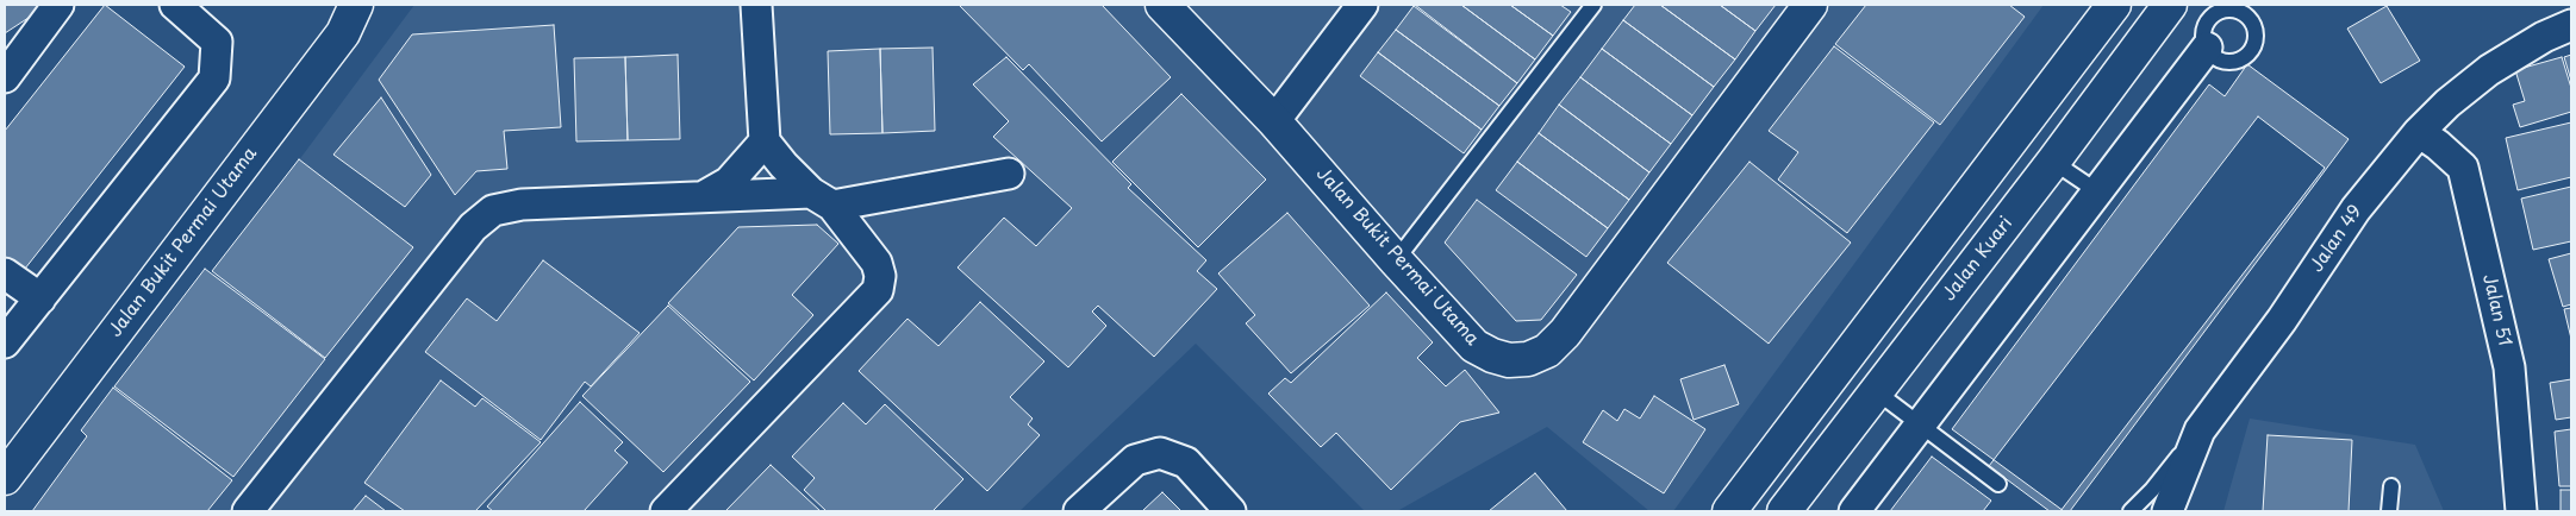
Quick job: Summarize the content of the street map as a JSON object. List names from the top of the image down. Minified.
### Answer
{"streets":{"street":["Jalan 49","Jalan Bukit Permai Utama","Jalan Kuari","Jalan 51"]},"crossings":[["Jalan 49","Jalan 51"]]}
